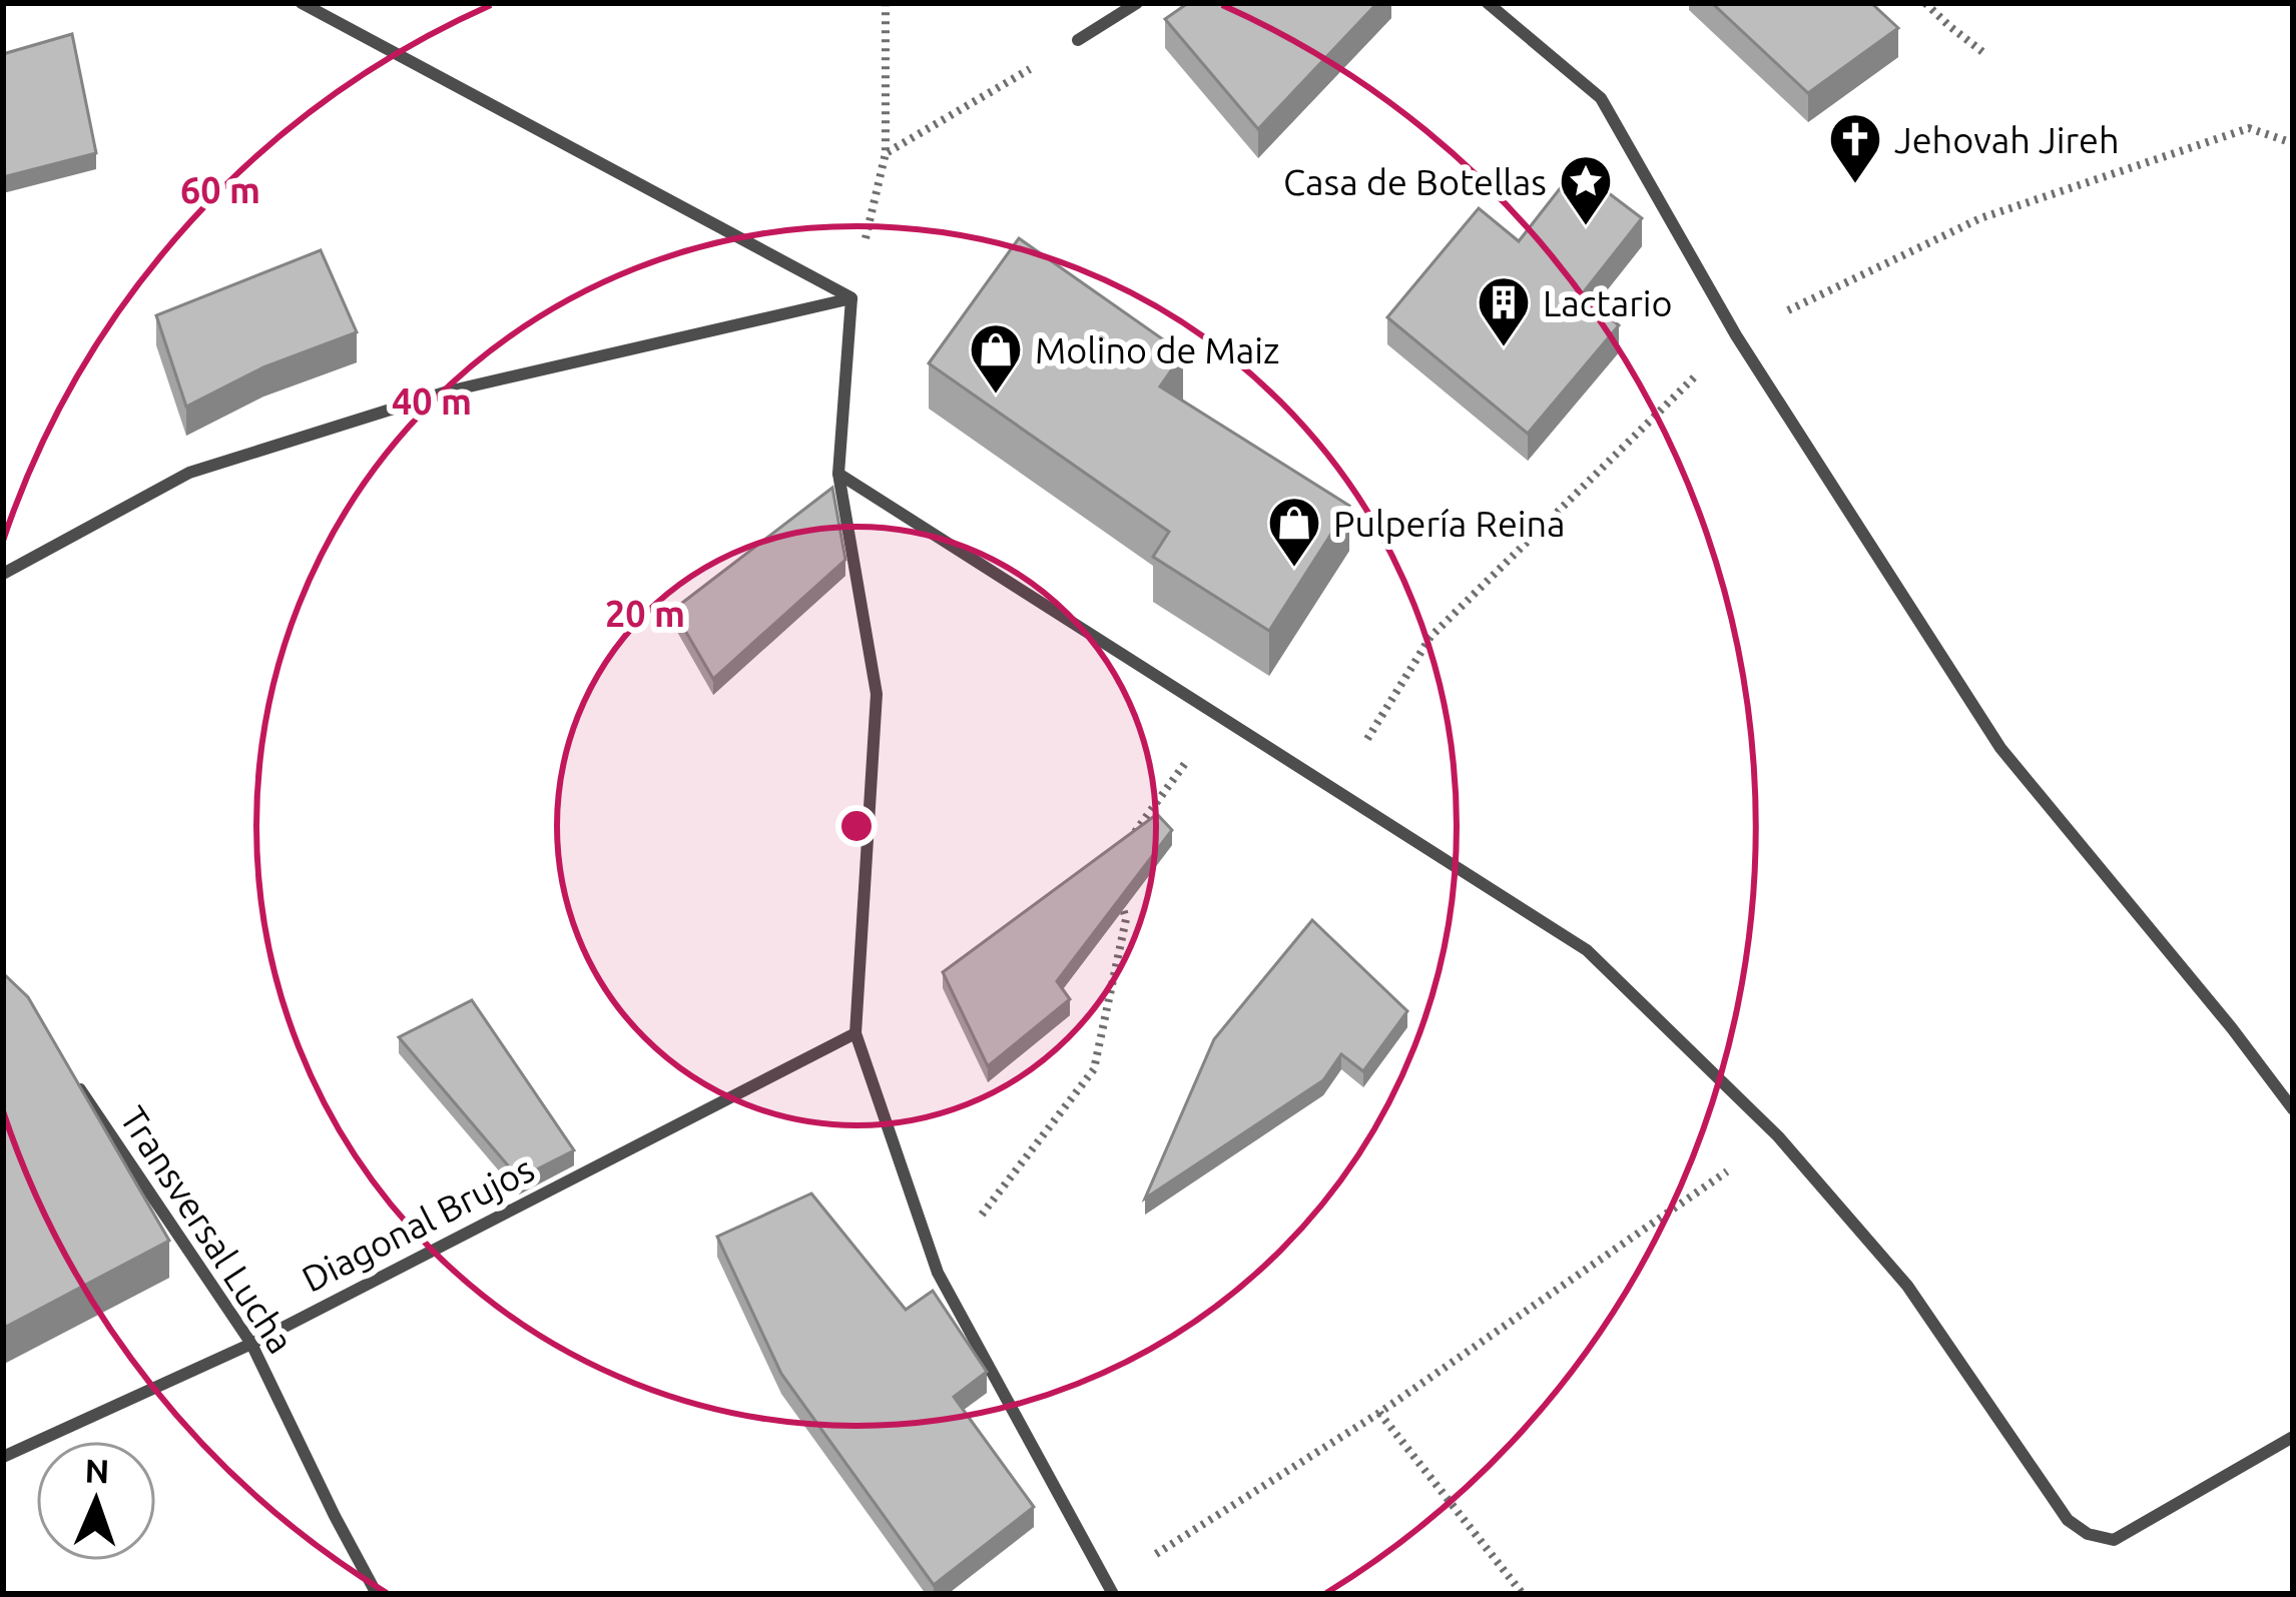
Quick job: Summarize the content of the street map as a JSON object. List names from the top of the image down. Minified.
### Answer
{"streets":{"street":["Diagonal Brujos","Transversal Lucha"]},"crossings":[["Diagonal Brujos","Transversal Lucha"]],"places":{"church":["Jehovah Jireh"],"place":["Casa de Botellas"],"building":["Lactario"],"shop":["Molino de Maiz","Pulpería Reina"]},"north":"top","rings":["60 m","40 m","20 m"]}
